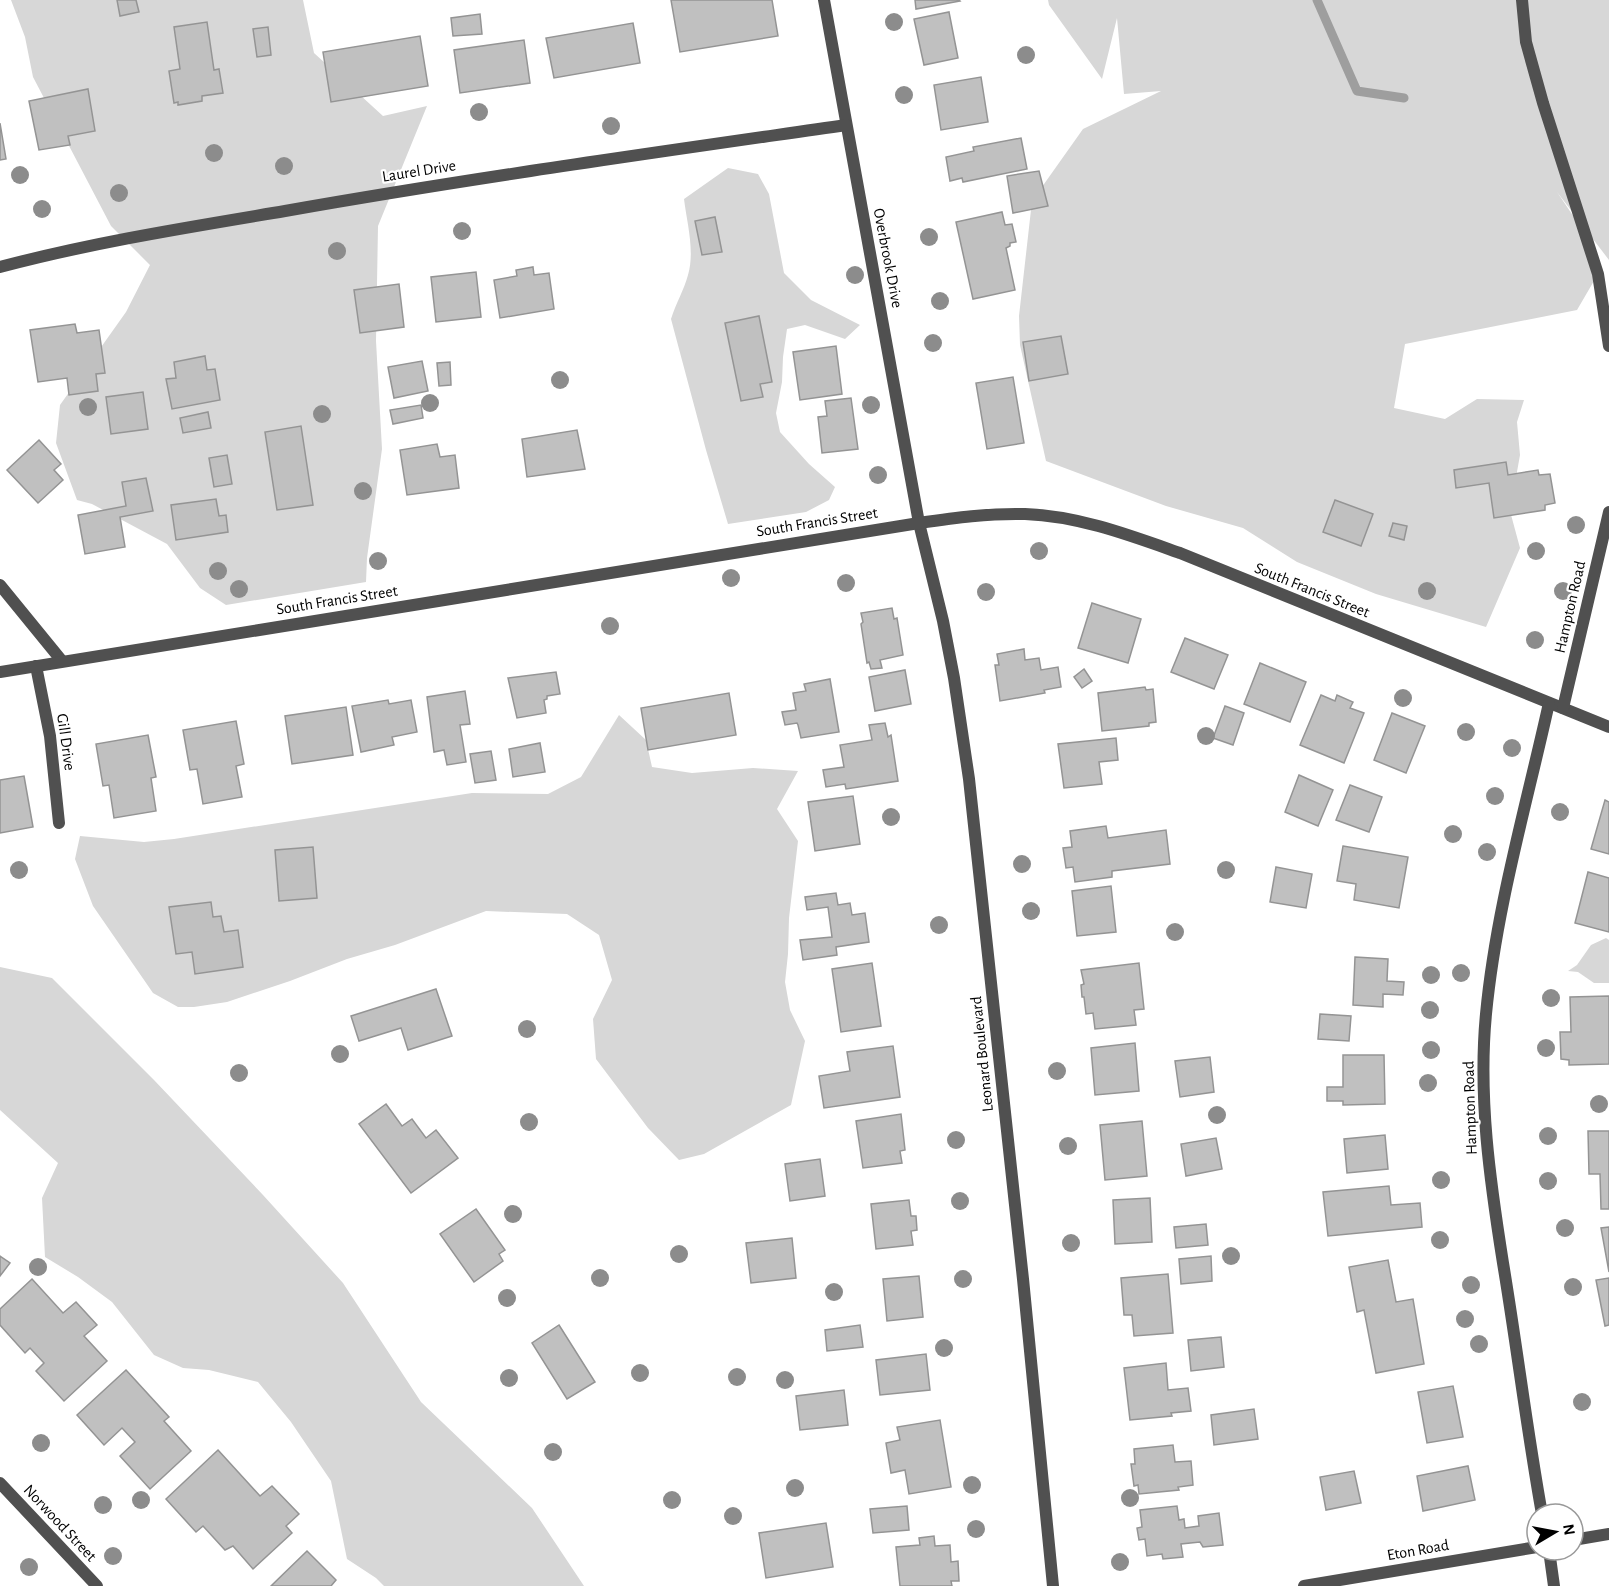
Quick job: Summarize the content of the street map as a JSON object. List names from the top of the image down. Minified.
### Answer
{"streets":{"street":["Laurel Drive","Overbrook Drive","South Francis Street","Hampton Road","Gill Drive","Leonard Boulevard","Norwood Street","Eton Road"]},"crossings":[["Laurel Drive","Overbrook Drive"],["Overbrook Drive","South Francis Street"],["Overbrook Drive","Leonard Boulevard"],["South Francis Street","Hampton Road"],["South Francis Street","Gill Drive"],["South Francis Street","Leonard Boulevard"]],"north":"right"}
